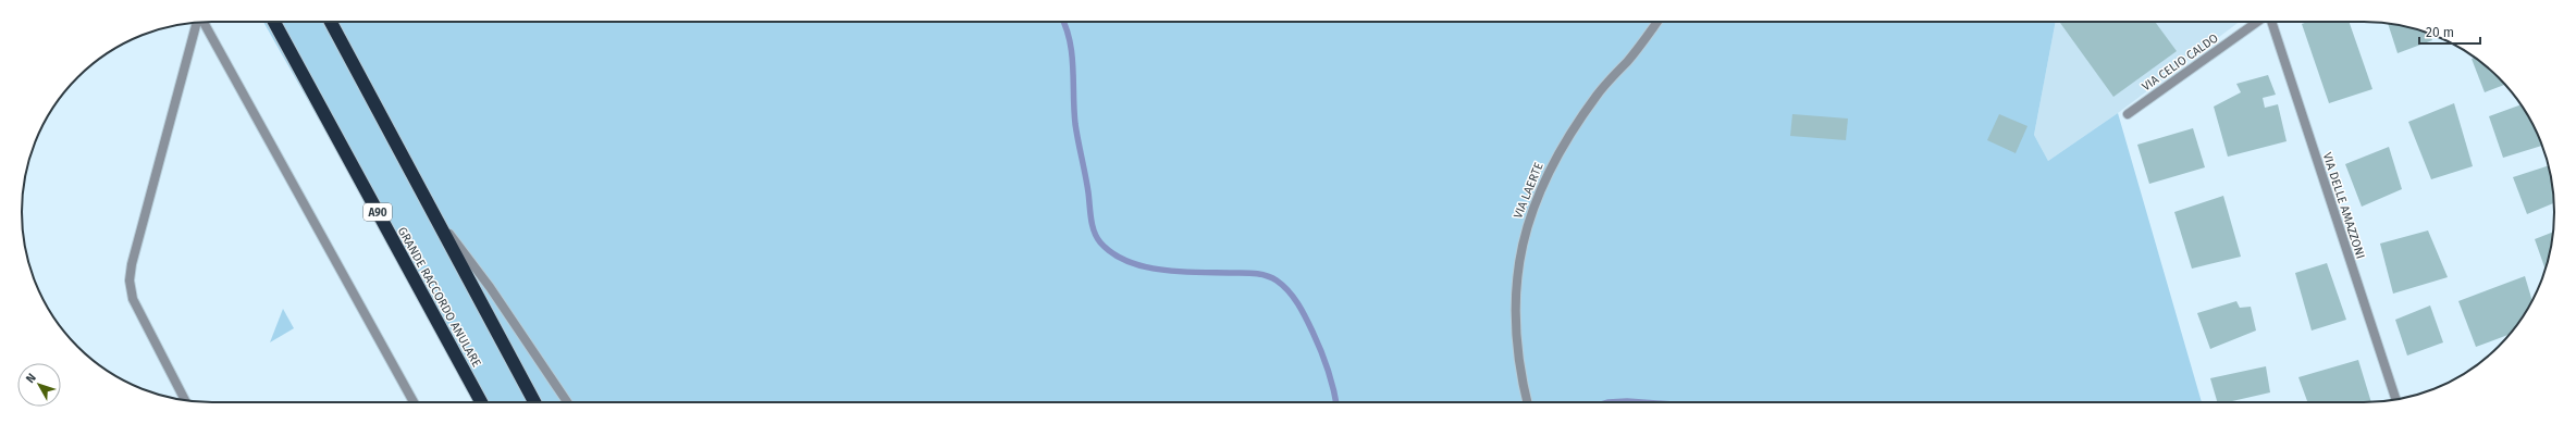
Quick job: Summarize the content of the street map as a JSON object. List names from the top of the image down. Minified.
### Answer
{"streets":{"highway":["A90","GRANDE RACCORDO ANULARE"],"street":["VIA CELIO CALDO","VIA LAERTE","VIA DELLE AMAZZONI"]},"scale_bar":"20 m","north":"top left"}
